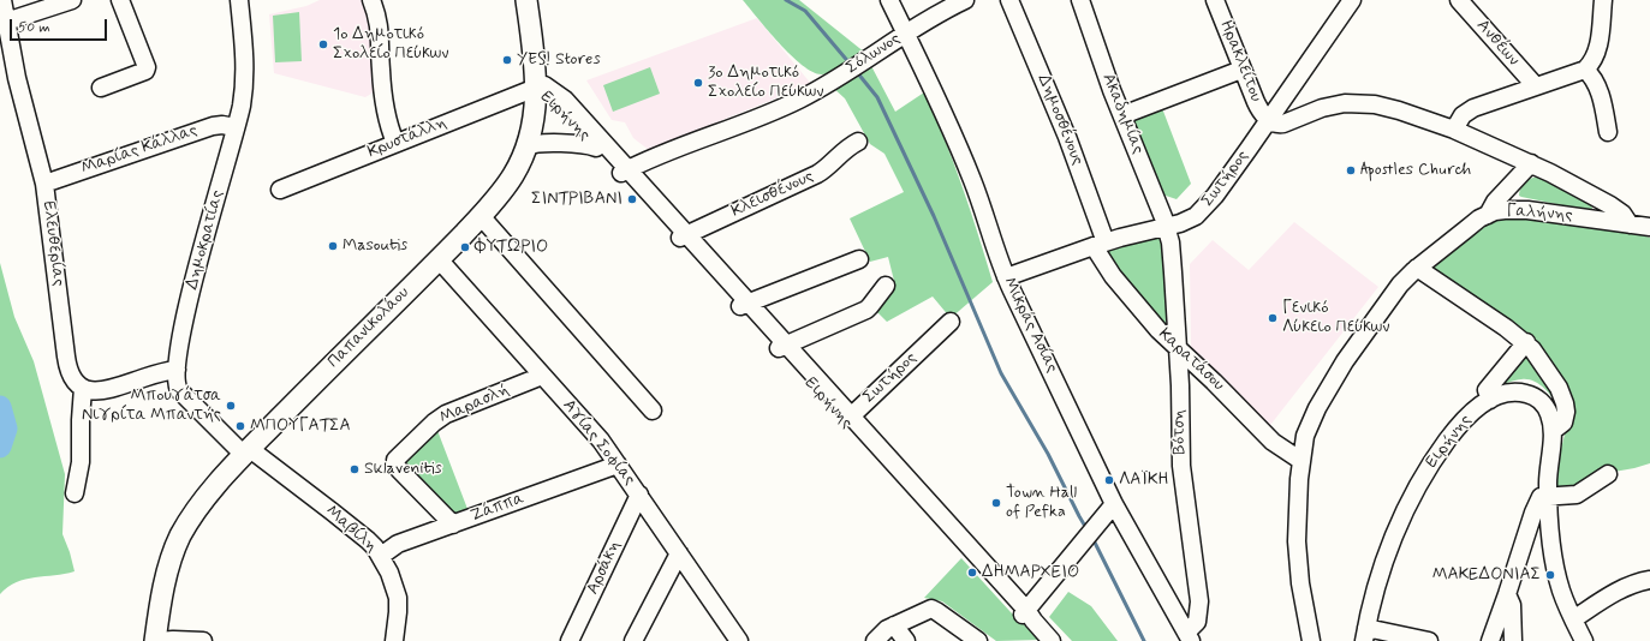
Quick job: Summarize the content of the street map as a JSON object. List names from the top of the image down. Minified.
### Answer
{"streets":{"main road":["Παπανικολάου"],"street":["Ανθέων","Σόλωνος","Ηρακλείτου","Ακαδημίας","Ειρήνης","Δημοσθένους","Κρυστάλλη","Μαρίας Κάλλας","Σωτήρος","Κλεισθένους","Γαλήνης","Δημοκρατίας","Ελευθερίας","Μικράς Ασίας","Καρατάσου","Μαρασλή","Βότση","Αγίας Σοφίας","Ζάππα","Μαβίλη","Αρσάκη"]},"crossings":[["Σόλωνος","Ειρήνης"],["Σόλωνος","Μικράς Ασίας"],["Ηρακλείτου","Σωτήρος"],["Ακαδημίας","Σωτήρος"],["Ακαδημίας","Βότση"],["Ειρήνης","Κρυστάλλη"],["Ειρήνης","Σωτήρος"],["Ειρήνης","Κλεισθένους"],["Ειρήνης","Παπανικολάου"],["Δημοσθένους","Σωτήρος"],["Δημοσθένους","Καρατάσου"],["Κρυστάλλη","Παπανικολάου"],["Μαρίας Κάλλας","Δημοκρατίας"],["Μαρίας Κάλλας","Ελευθερίας"],["Σωτήρος","Μικράς Ασίας"],["Σωτήρος","Καρατάσου"],["Σωτήρος","Βότση"],["Γαλήνης","Καρατάσου"],["Δημοκρατίας","Παπανικολάου"],["Δημοκρατίας","Μαβίλη"],["Μικράς Ασίας","Βότση"],["Παπανικολάου","Αγίας Σοφίας"],["Παπανικολάου","Μαβίλη"],["Καρατάσου","Βότση"],["Μαρασλή","Αγίας Σοφίας"],["Μαρασλή","Ζάππα"],["Αγίας Σοφίας","Ζάππα"],["Αγίας Σοφίας","Αρσάκη"],["Ζάππα","Μαβίλη"]],"places":["1ο Δημοτικό Σχολείο Πεύκων","YES! Stores","3ο Δημοτικό Σχολείο Πεύκων","Apostles Church","ΣΙΝΤΡΙΒΑΝΙ","Masoutis","ΦΥΤΩΡΙΟ","Γενικό Λύκειο Πεύκων","Μπουγάτσα Νιγρίτα Μπαντής","ΜΠΟΥΓΑΤΣΑ","Sklavenitis","ΛΑΪΚΗ","Town Hall of Pefka","ΔΗΜΑΡΧΕΙΟ","ΜΑΚΕΔΟΝΙΑΣ"],"scale_bar":"50 m"}
